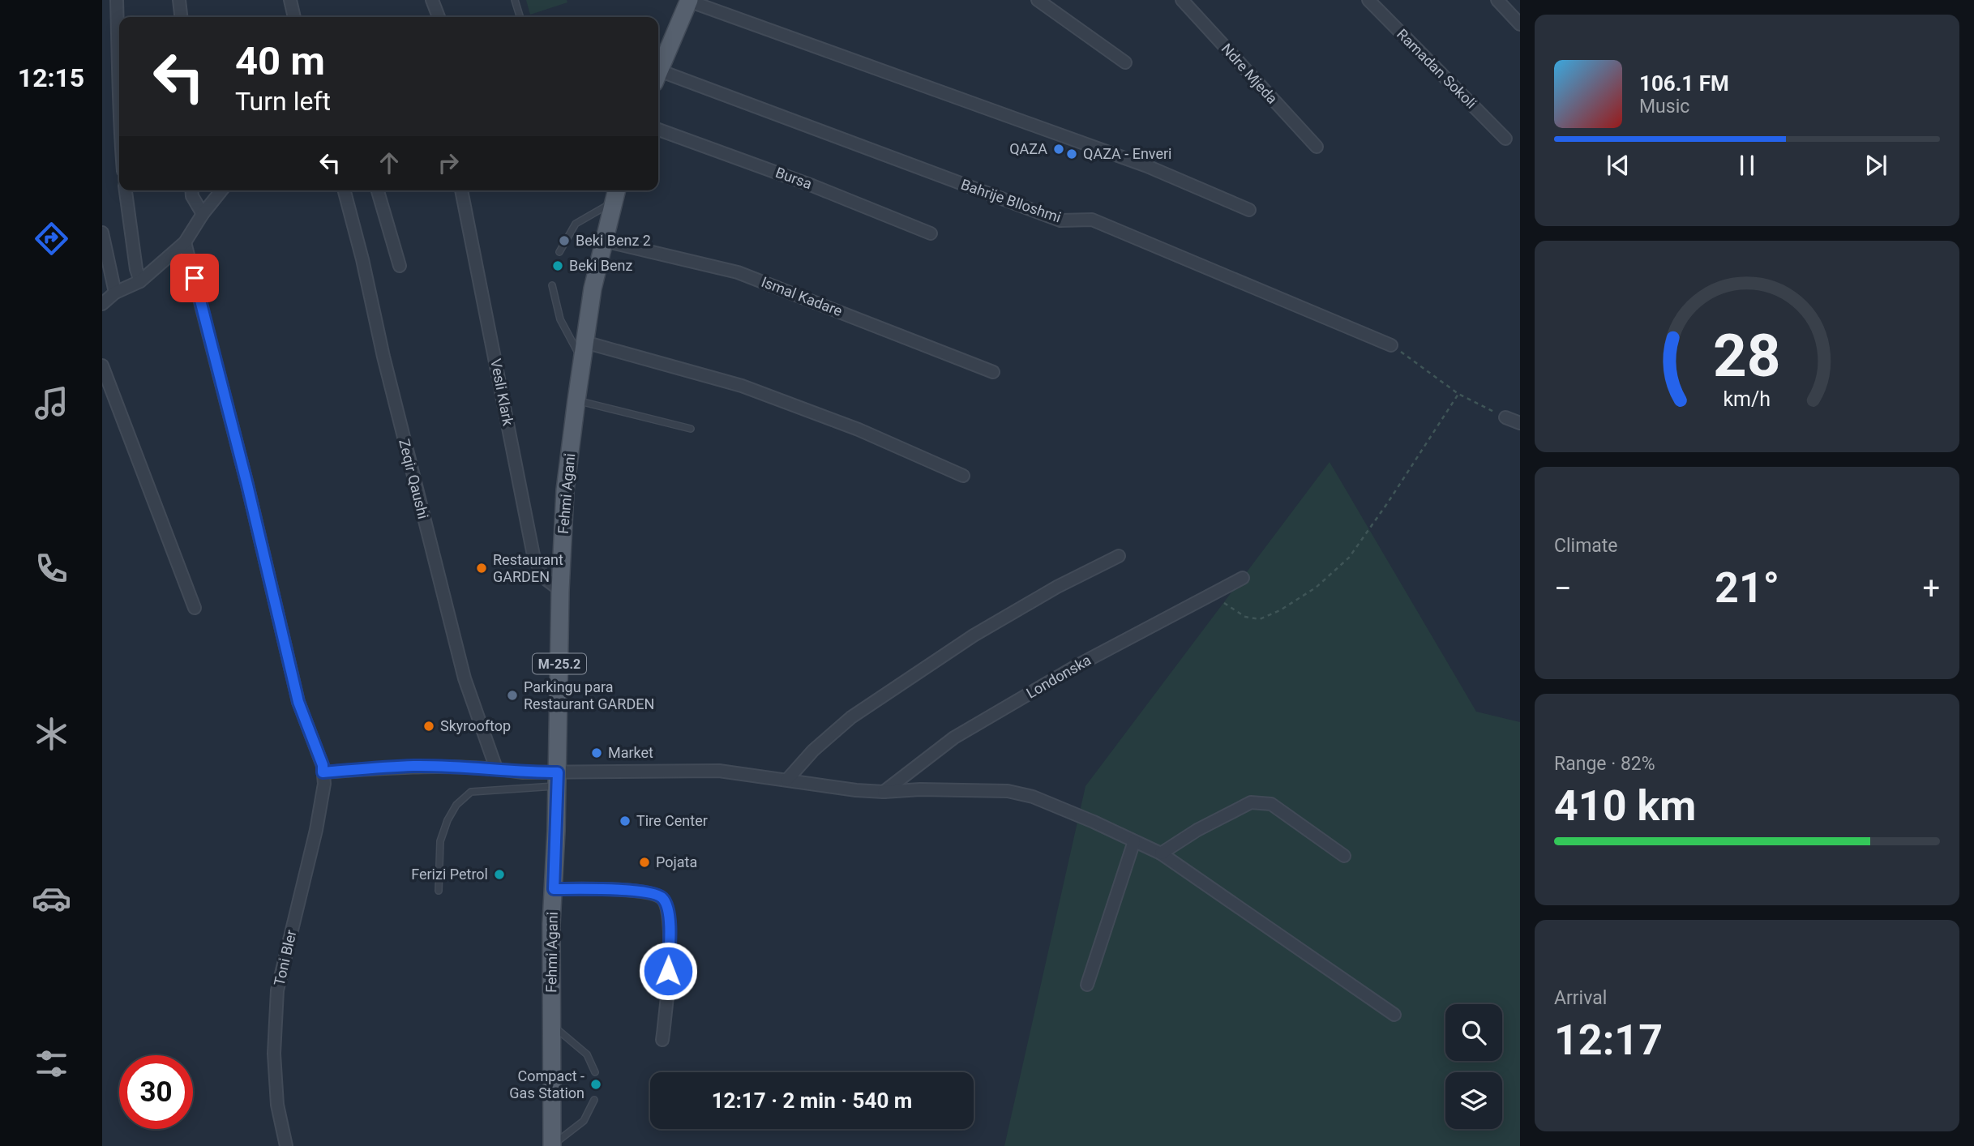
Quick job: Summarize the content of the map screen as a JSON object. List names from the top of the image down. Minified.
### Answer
{"streets":{"main road":["Fehmi Agani","M-25.2"],"street":["Ramadan Sokoli","Ndre Mjeda","Bursa","Bahrije Blloshmi","Ismal Kadare","Vesli Klark","Zeqir Qaushi","Londonska","Toni Bler"]},"crossings":[["Ismal Kadare","Fehmi Agani"],["Vesli Klark","Fehmi Agani"]],"places":["QAZA","QAZA - Enveri","Beki Benz 2","Beki Benz","Restaurant GARDEN","Parkingu para Restaurant GARDEN","Skyrooftop","Market","Tire Center","Pojata","Ferizi Petrol","Compact - Gas Station"],"page":{"tabs":"12:15","turn":["40 m","Turn left"],"song":["106.1 FM","Music"],"tile":["Climate",["Range · 82%","410 km"],["Arrival","12:17"]],"heat":["−","21°","+"],"limit":"30","trip":"12:17 · 2 min · 540 m","gauge":["28","km/h"]}}
